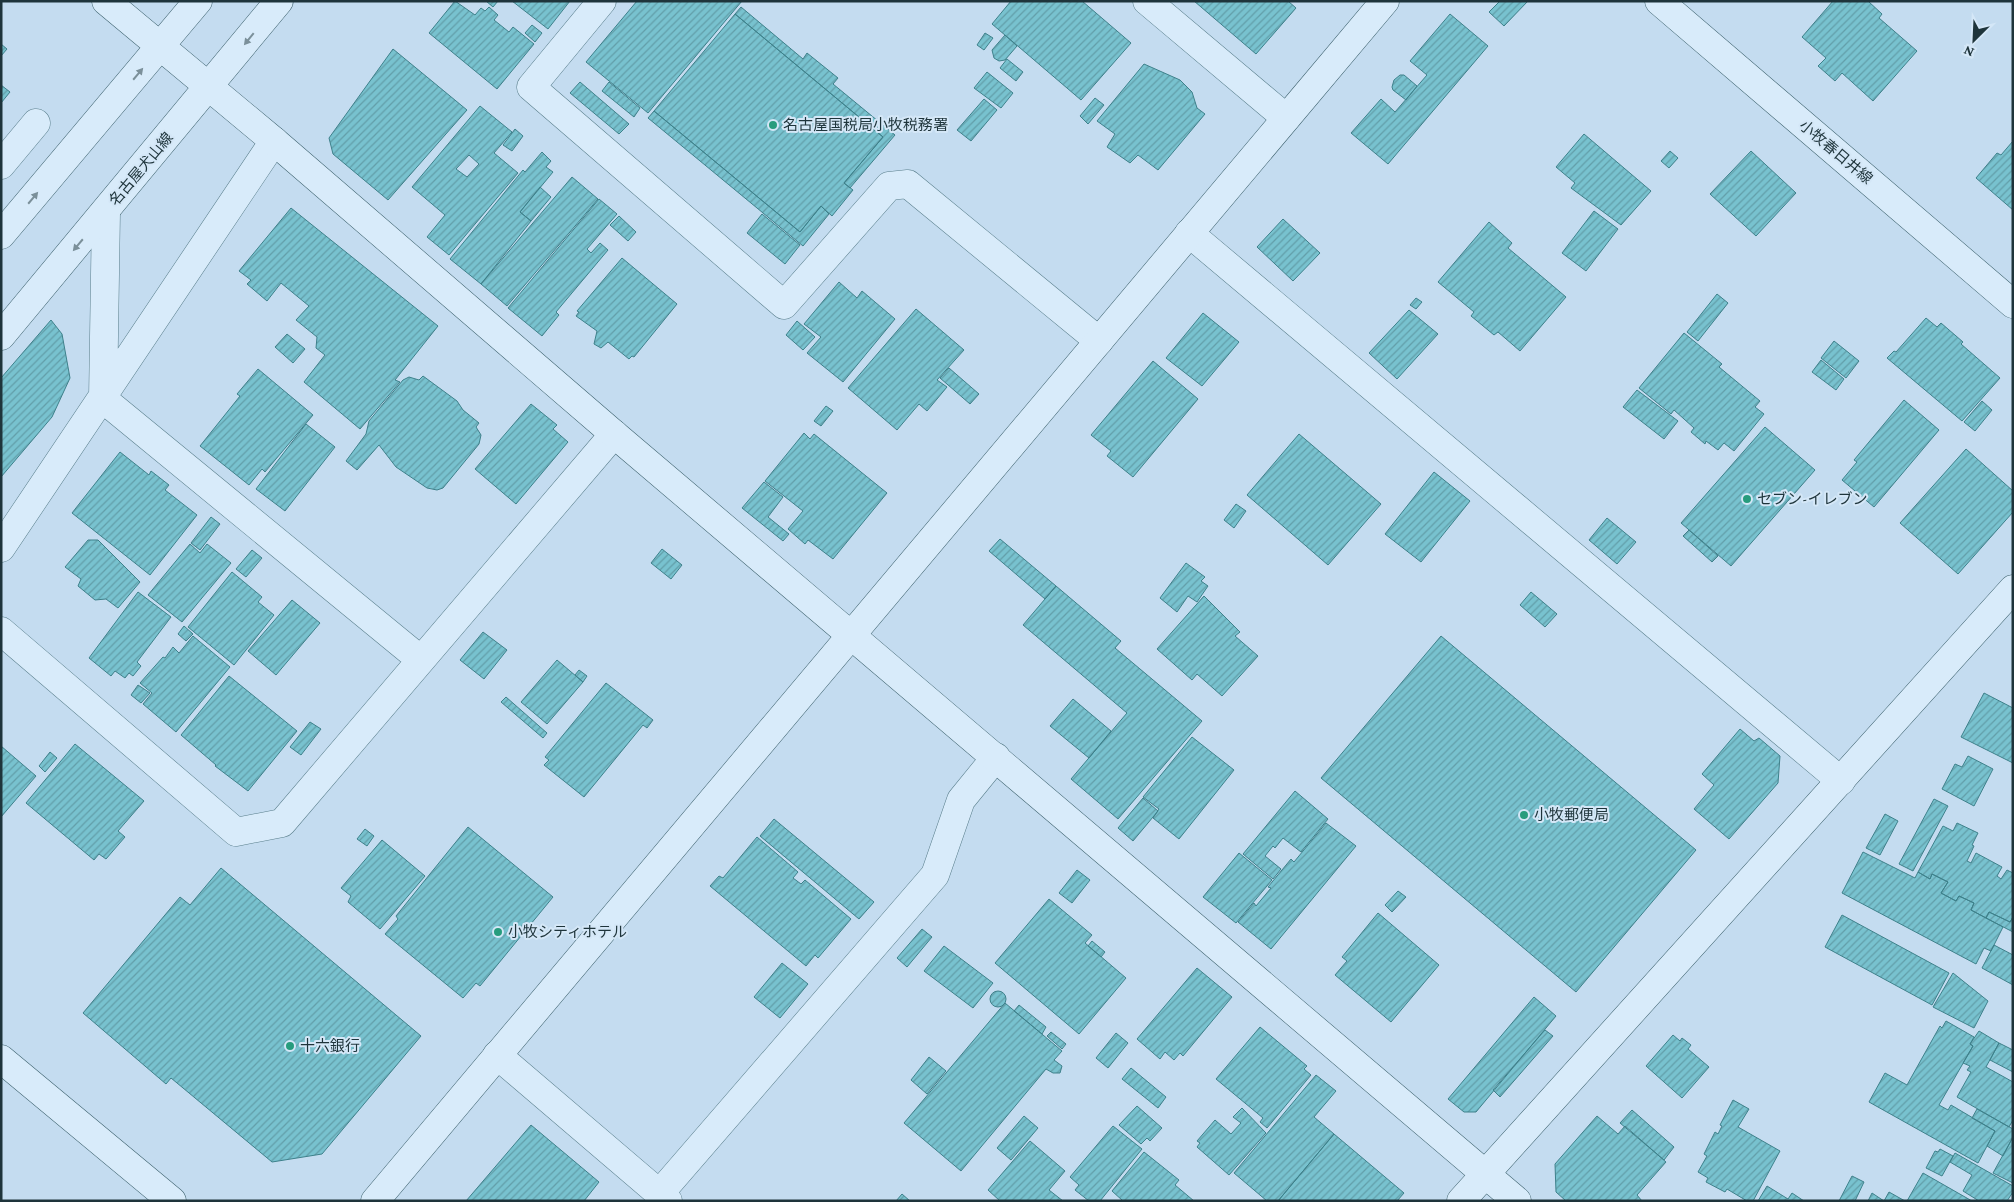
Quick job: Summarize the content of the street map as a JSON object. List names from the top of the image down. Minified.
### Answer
{"streets":{"street":["小牧春日井線","名古屋犬山線"]},"places":["名古屋国税局小牧税務署","セブン-イレブン","小牧郵便局","小牧シティホテル","十六銀行"],"north":"bottom left"}
